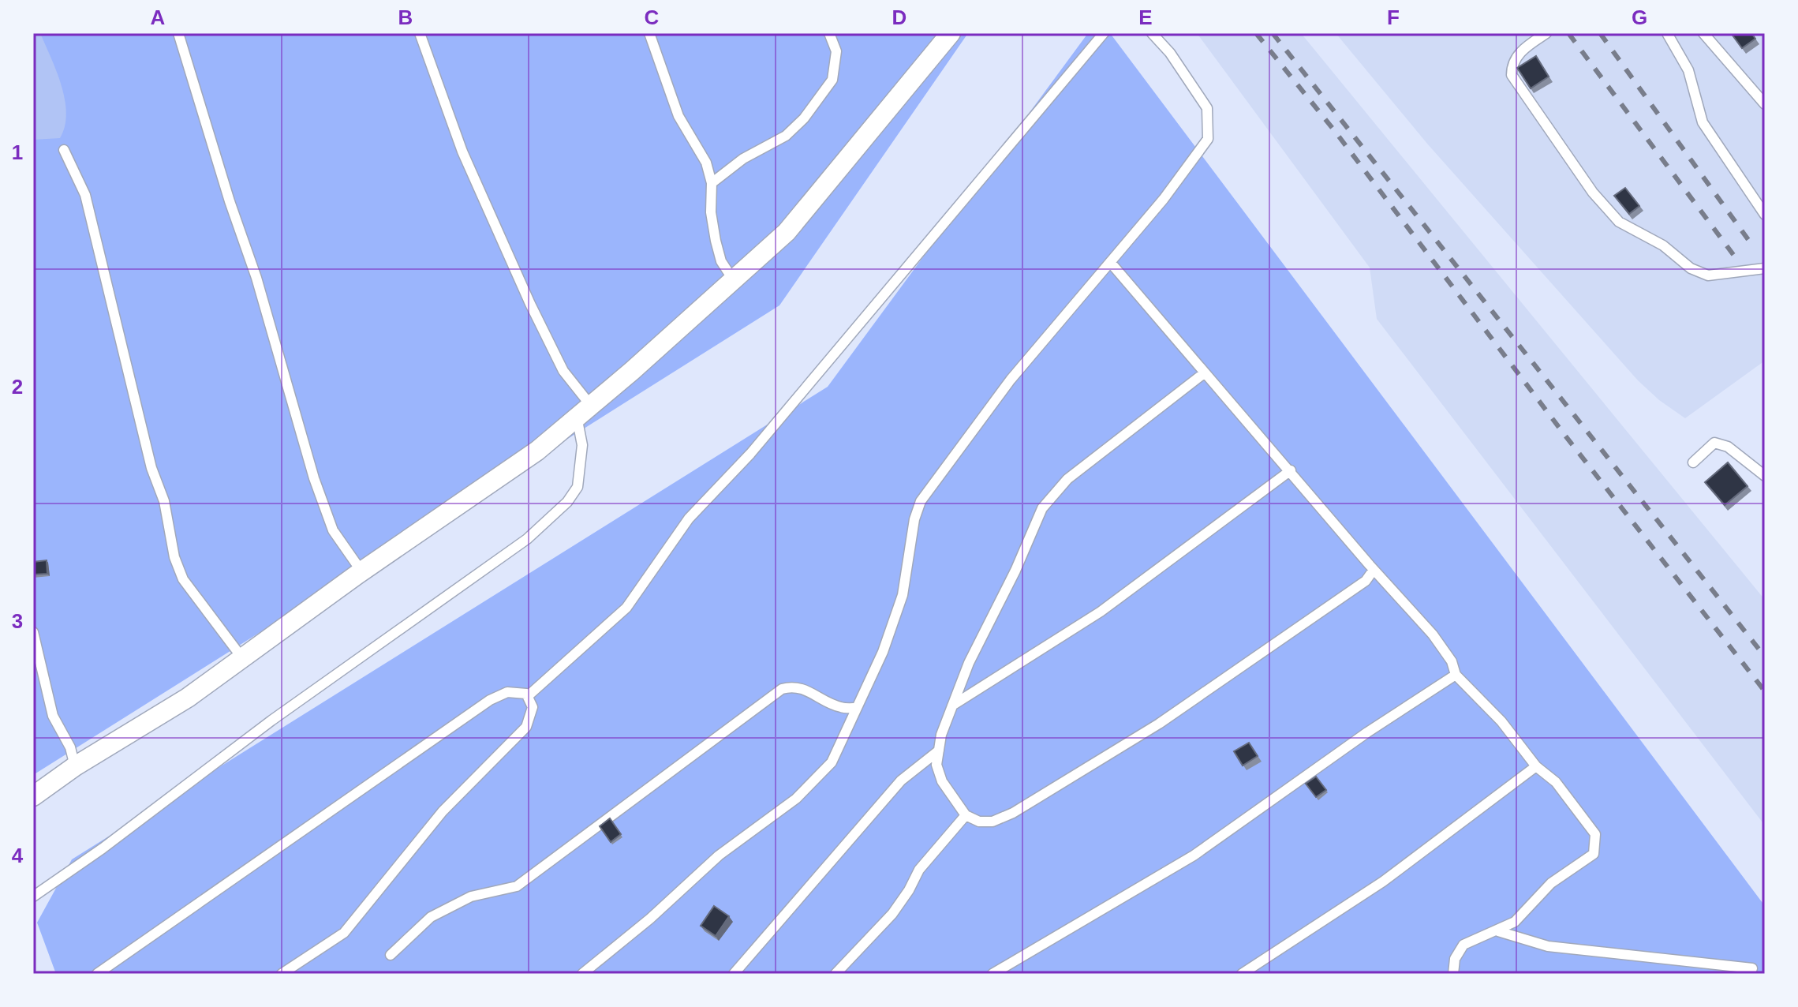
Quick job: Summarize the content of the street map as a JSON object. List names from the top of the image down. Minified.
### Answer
{"grid":{"columns":["A","B","C","D","E","F","G"],"rows":["1","2","3","4"]}}
